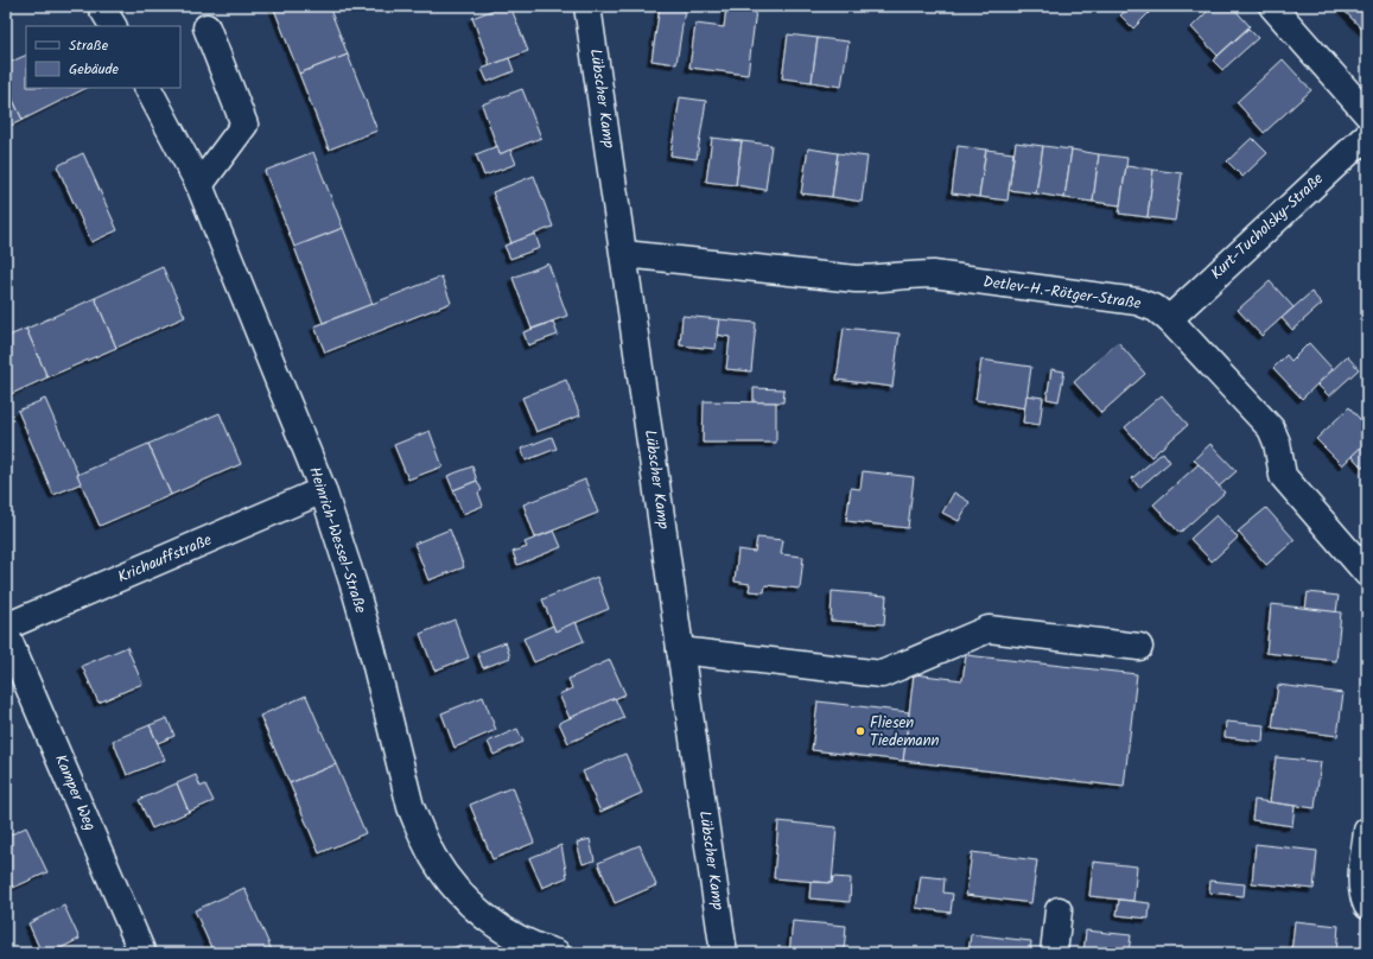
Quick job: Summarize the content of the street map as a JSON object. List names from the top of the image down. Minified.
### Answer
{"streets":{"street":["Lübscher Kamp","Kurt-Tucholsky-Straße","Detlev-H.-Rötger-Straße","Heinrich-Wessel-Straße","Krichauffstraße","Kamper Weg"]},"crossings":[["Lübscher Kamp","Detlev-H.-Rötger-Straße"],["Kurt-Tucholsky-Straße","Detlev-H.-Rötger-Straße"],["Heinrich-Wessel-Straße","Krichauffstraße"]],"places":["Fliesen Tiedemann"],"legend":["Straße","Gebäude"]}
